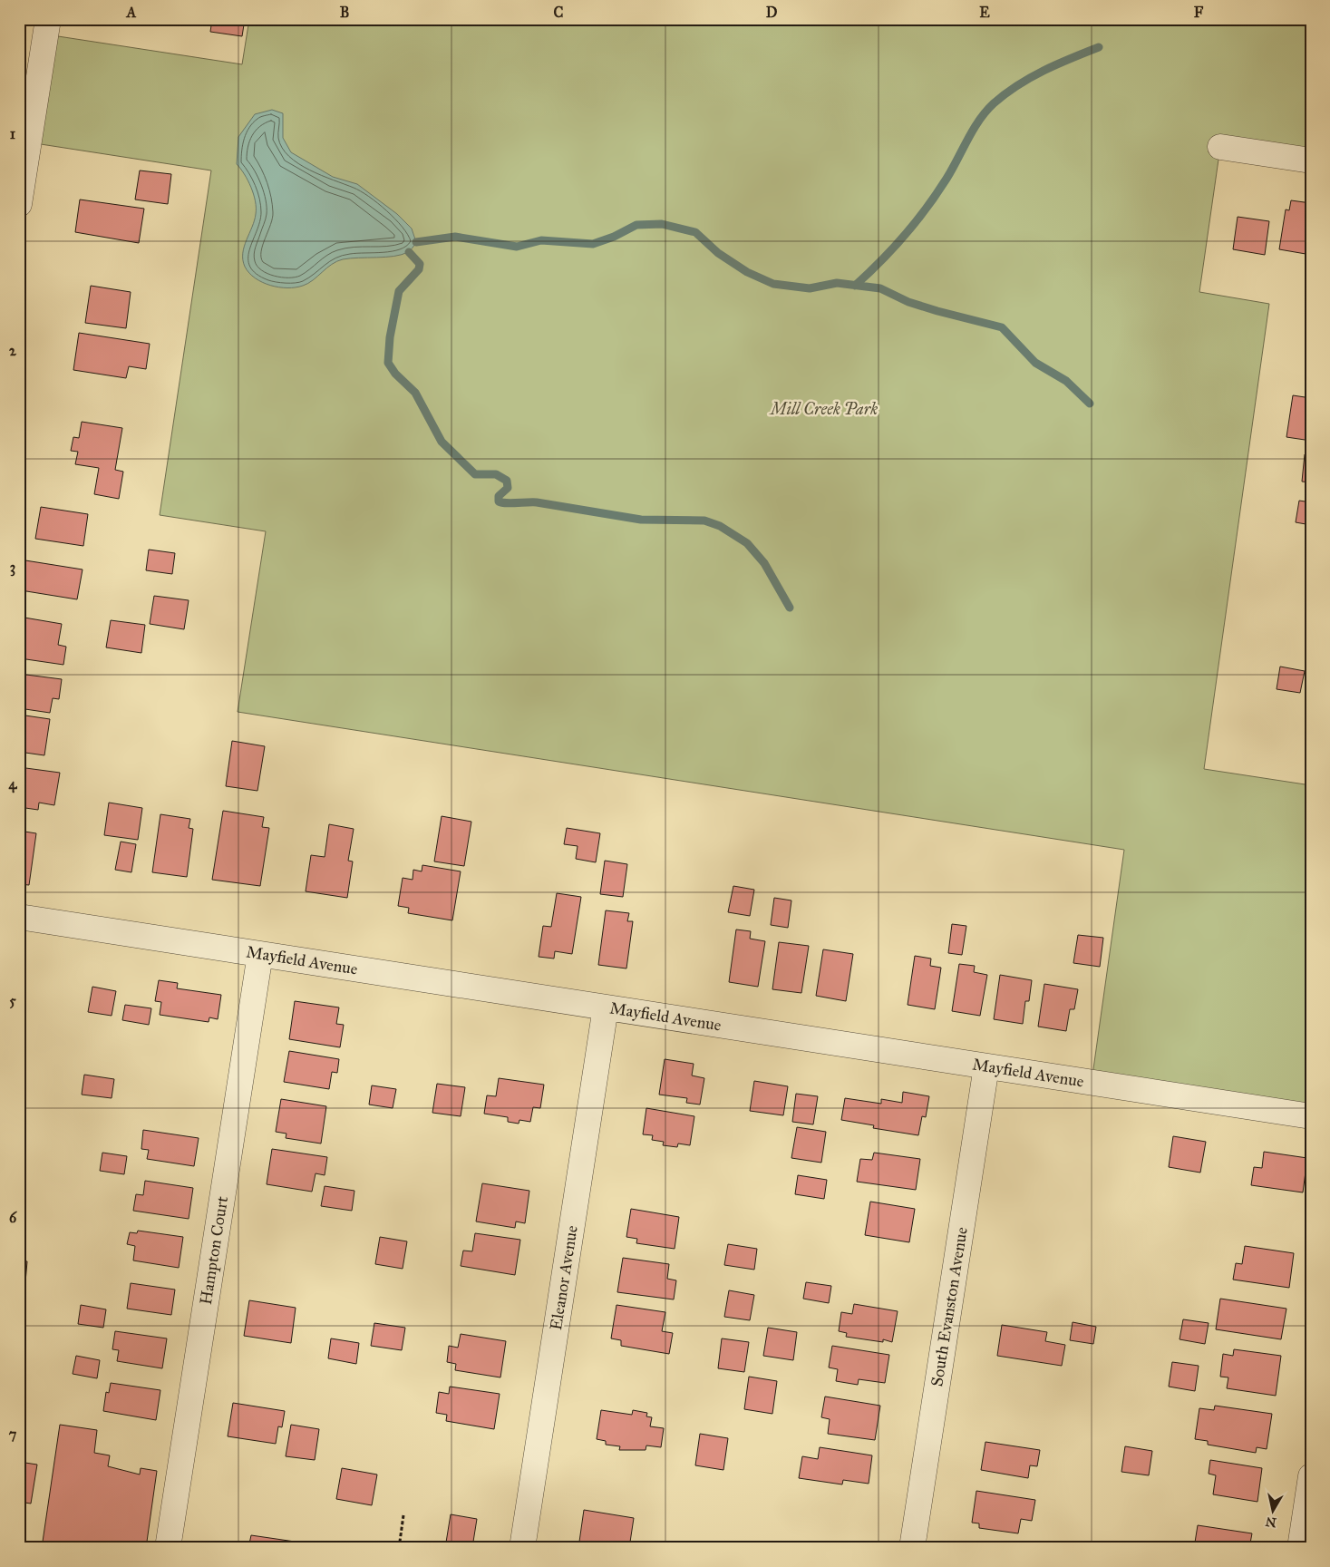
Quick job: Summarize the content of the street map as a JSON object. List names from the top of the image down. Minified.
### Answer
{"streets":{"street":["Mayfield Avenue","Hampton Court","Eleanor Avenue","South Evanston Avenue"]},"crossings":[["Mayfield Avenue","Hampton Court"],["Mayfield Avenue","Eleanor Avenue"],["Mayfield Avenue","South Evanston Avenue"]],"parks":["Mill Creek Park"],"north":"bottom","grid":{"columns":["A","B","C","D","E","F"],"rows":["1","2","3","4","5","6","7"]}}
